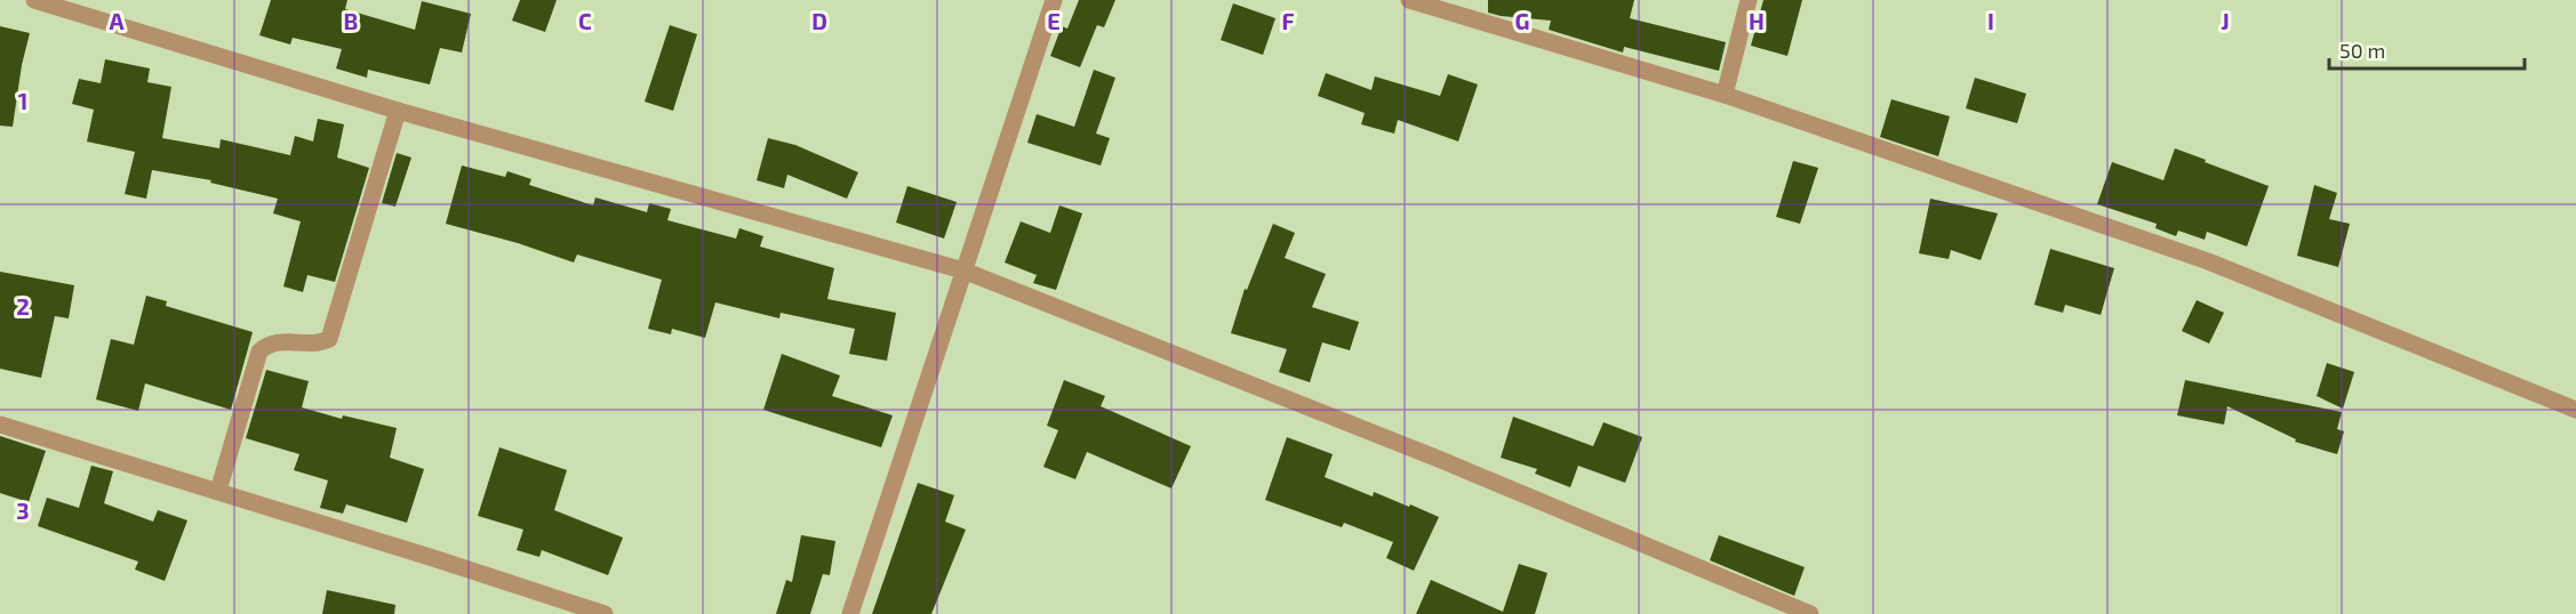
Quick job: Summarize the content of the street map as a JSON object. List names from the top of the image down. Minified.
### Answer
{"scale_bar":"50 m","grid":{"columns":["A","B","C","D","E","F","G","H","I","J"],"rows":["1","2","3"]}}
